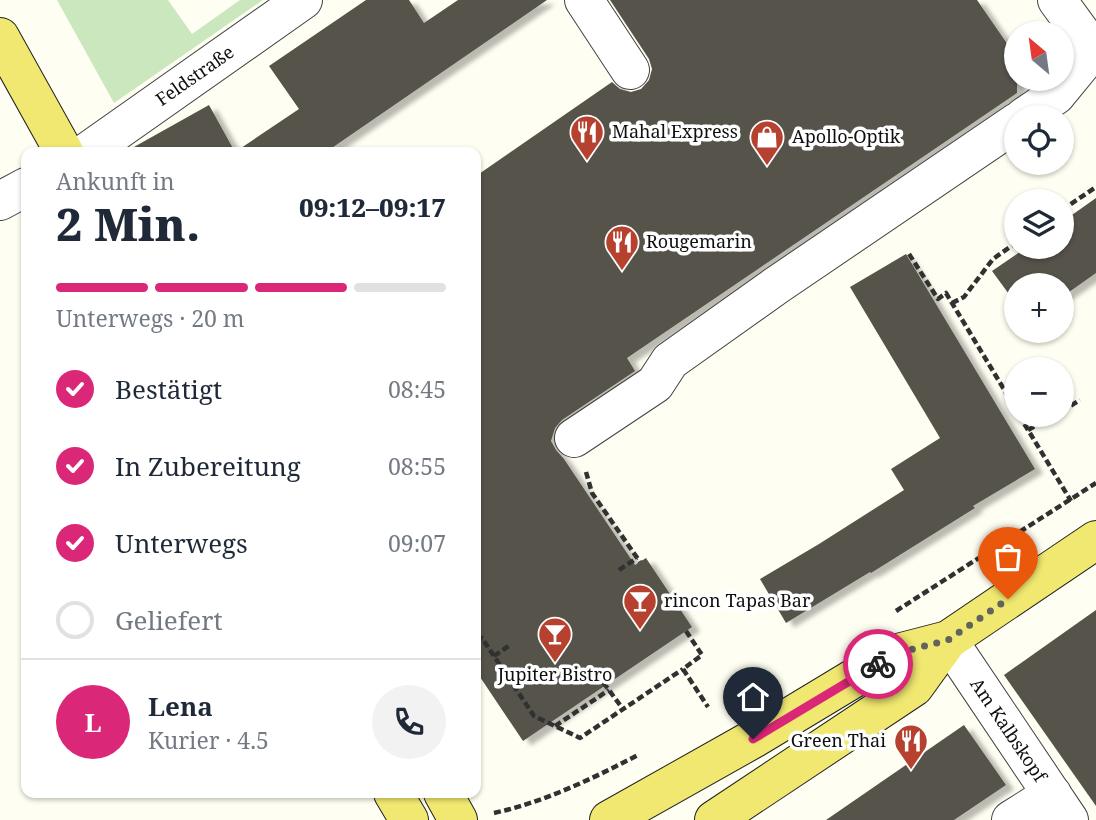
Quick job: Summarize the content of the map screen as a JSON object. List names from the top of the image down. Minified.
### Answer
{"streets":{"street":["Feldstraße","Am Kalbskopf"]},"places":{"restaurant":["Mahal Express","Rougemarin","Green Thai"],"shop":["Apollo-Optik"],"bar":["rincon Tapas Bar","Jupiter Bistro"]},"north":"top left","page":{"map_buttons":["+","−"],"heading":["2 Min.","Ankunft in","09:12–09:17"],"panel":["Lena","Kurier · 4.5"],"bar":"Unterwegs · 20 m","list":[["Bestätigt","08:45"],["In Zubereitung","08:55"],["Unterwegs","09:07"],"Geliefert"],"round":"L"}}
